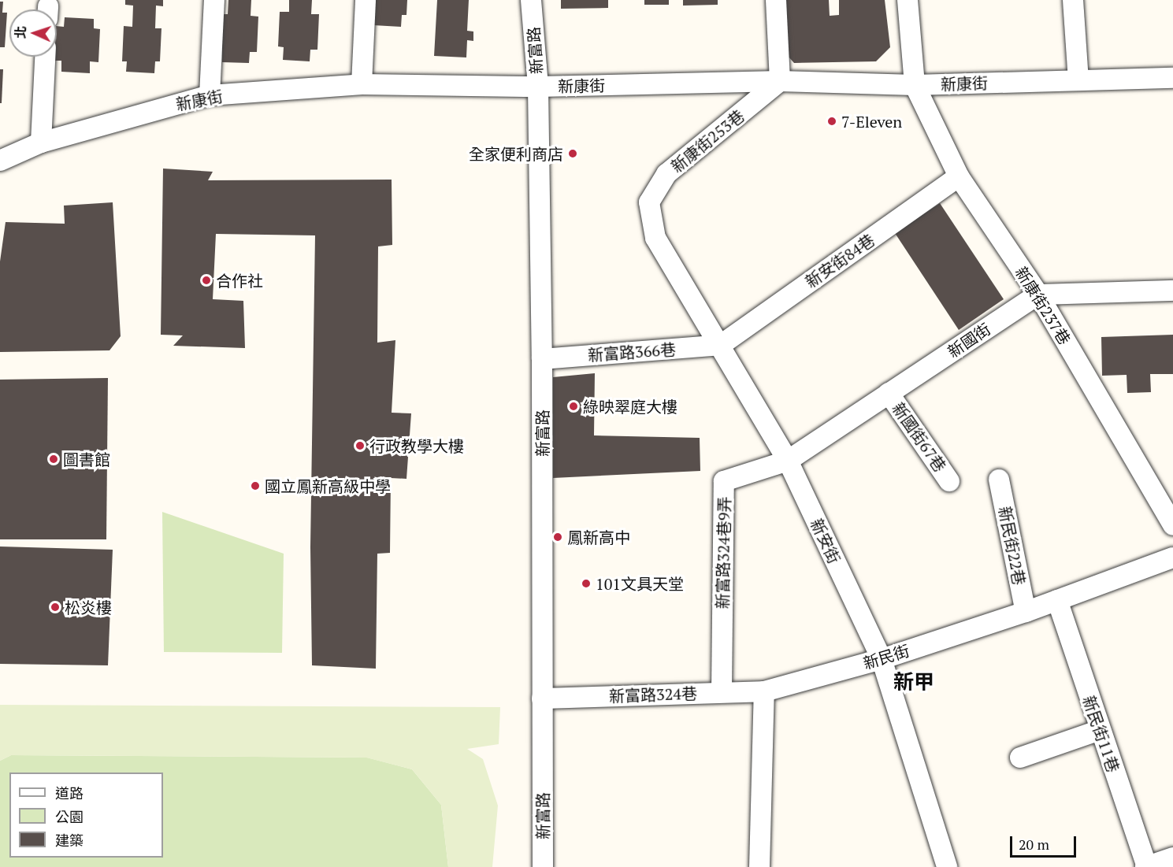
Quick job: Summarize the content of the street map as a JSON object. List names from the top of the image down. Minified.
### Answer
{"streets":{"street":["新富路","新康街","新康街253巷","新安街84巷","新康街237巷","新國街","新富路366巷","新國街67巷","新安街","新民街22巷","新富路324巷9弄","新民街","新富路324巷","新民街11巷"]},"crossings":[["新富路","新康街"],["新富路","新富路366巷"],["新富路","新富路324巷"],["新康街","新康街253巷"],["新康街","新康街237巷"],["新康街253巷","新安街"],["新安街84巷","新康街237巷"],["新安街84巷","新富路366巷"],["新安街84巷","新安街"],["新康街237巷","新國街"],["新國街","新國街67巷"],["新國街","新安街"],["新國街","新富路324巷9弄"],["新富路366巷","新安街"],["新安街","新富路324巷9弄"],["新安街","新民街"],["新民街22巷","新民街"],["新富路324巷9弄","新富路324巷"],["新民街","新富路324巷"],["新民街","新民街11巷"]],"districts":["新甲"],"places":["7-Eleven","全家便利商店","合作社","綠映翠庭大樓","行政教學大樓","圖書館","國立鳳新高級中學","鳳新高中","101文具天堂","松炎樓"],"legend":["道路","公園","建築"],"scale_bar":"20 m","north":"left"}
